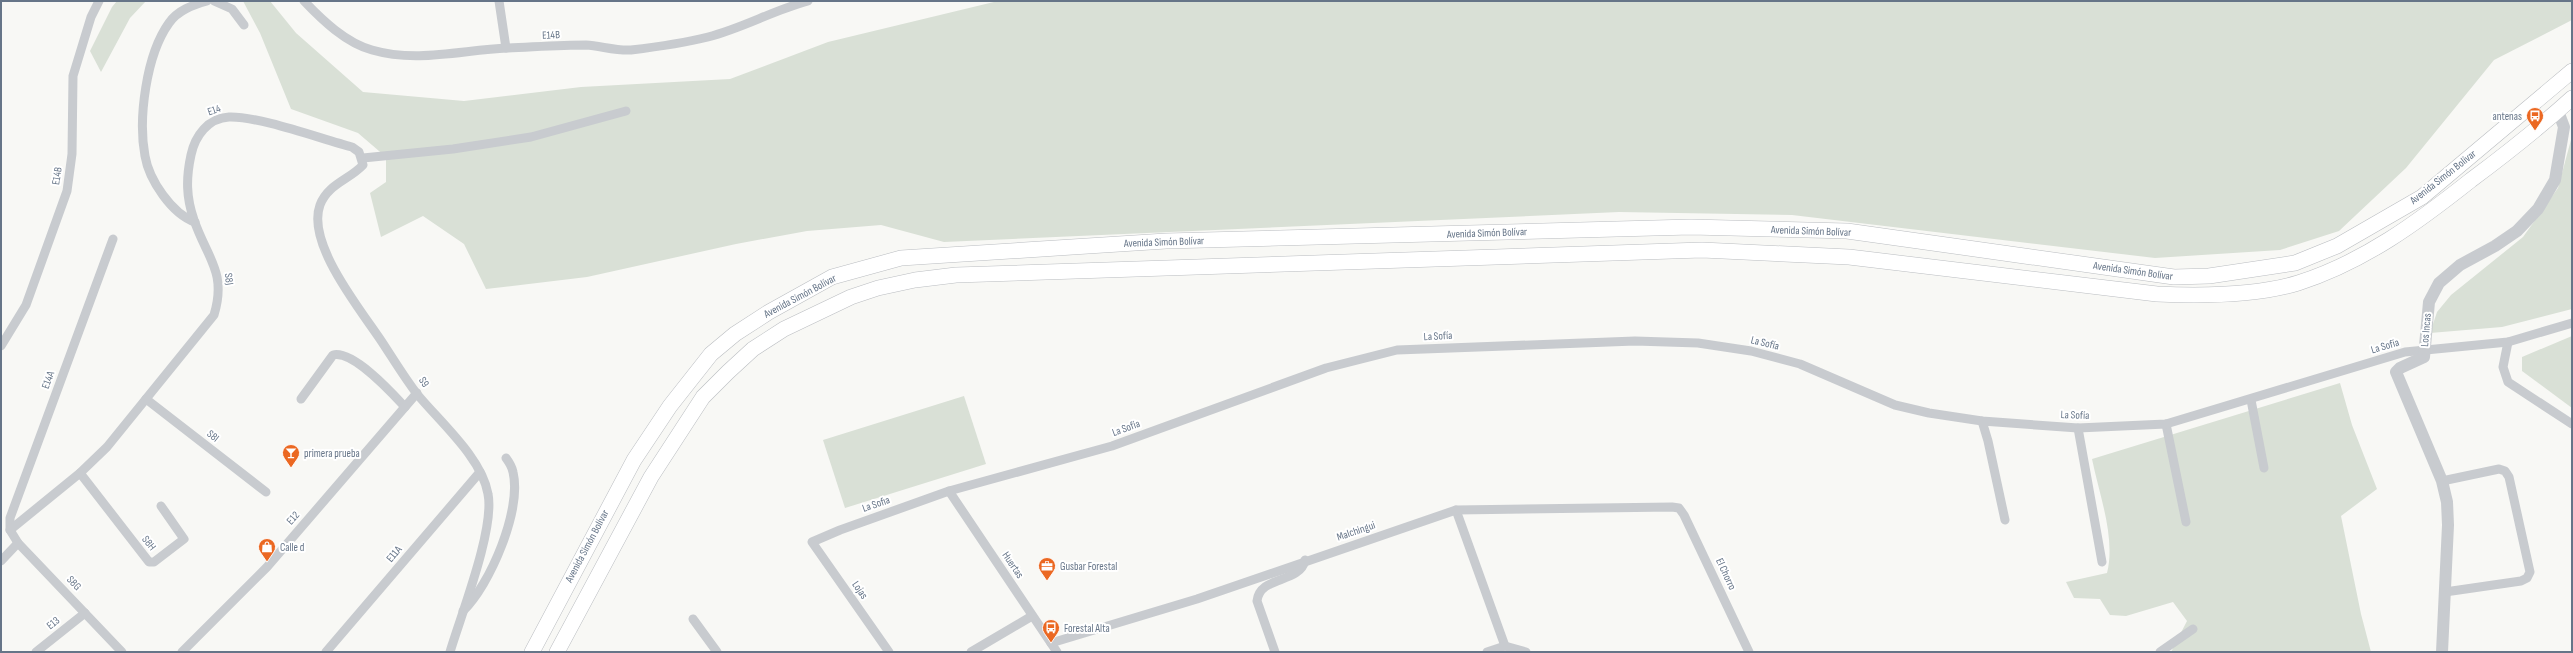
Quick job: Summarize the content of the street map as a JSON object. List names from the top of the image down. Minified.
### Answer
{"streets":{"highway":["Avenida Simón Bolívar"],"street":["E14B","E14","S8J","Los Incas","La Sofía","E14A","S9","S8I","La Sofia","E12","Malchingui","S8H","E11A","Huertas","El Chorro","S8G","Lojas","E13"]},"crossings":[["E14","S8J"],["E14","S9"],["Avenida Simón Bolívar","Los Incas"],["S8J","E14A"],["S8J","S8I"],["S8J","S8H"],["S8J","S8G"],["Los Incas","La Sofía"],["La Sofía","La Sofia"],["La Sofía","Huertas"],["E14A","S8G"],["S9","E12"],["S9","E11A"],["La Sofia","Huertas"],["La Sofia","Lojas"],["Malchingui","Huertas"],["Malchingui","El Chorro"],["S8G","E13"]],"places":{"bus stop":["antenas","Forestal Alta"],"bar":["primera prueba"],"shop":["Calle d"],"office":["Gusbar Forestal"]}}
